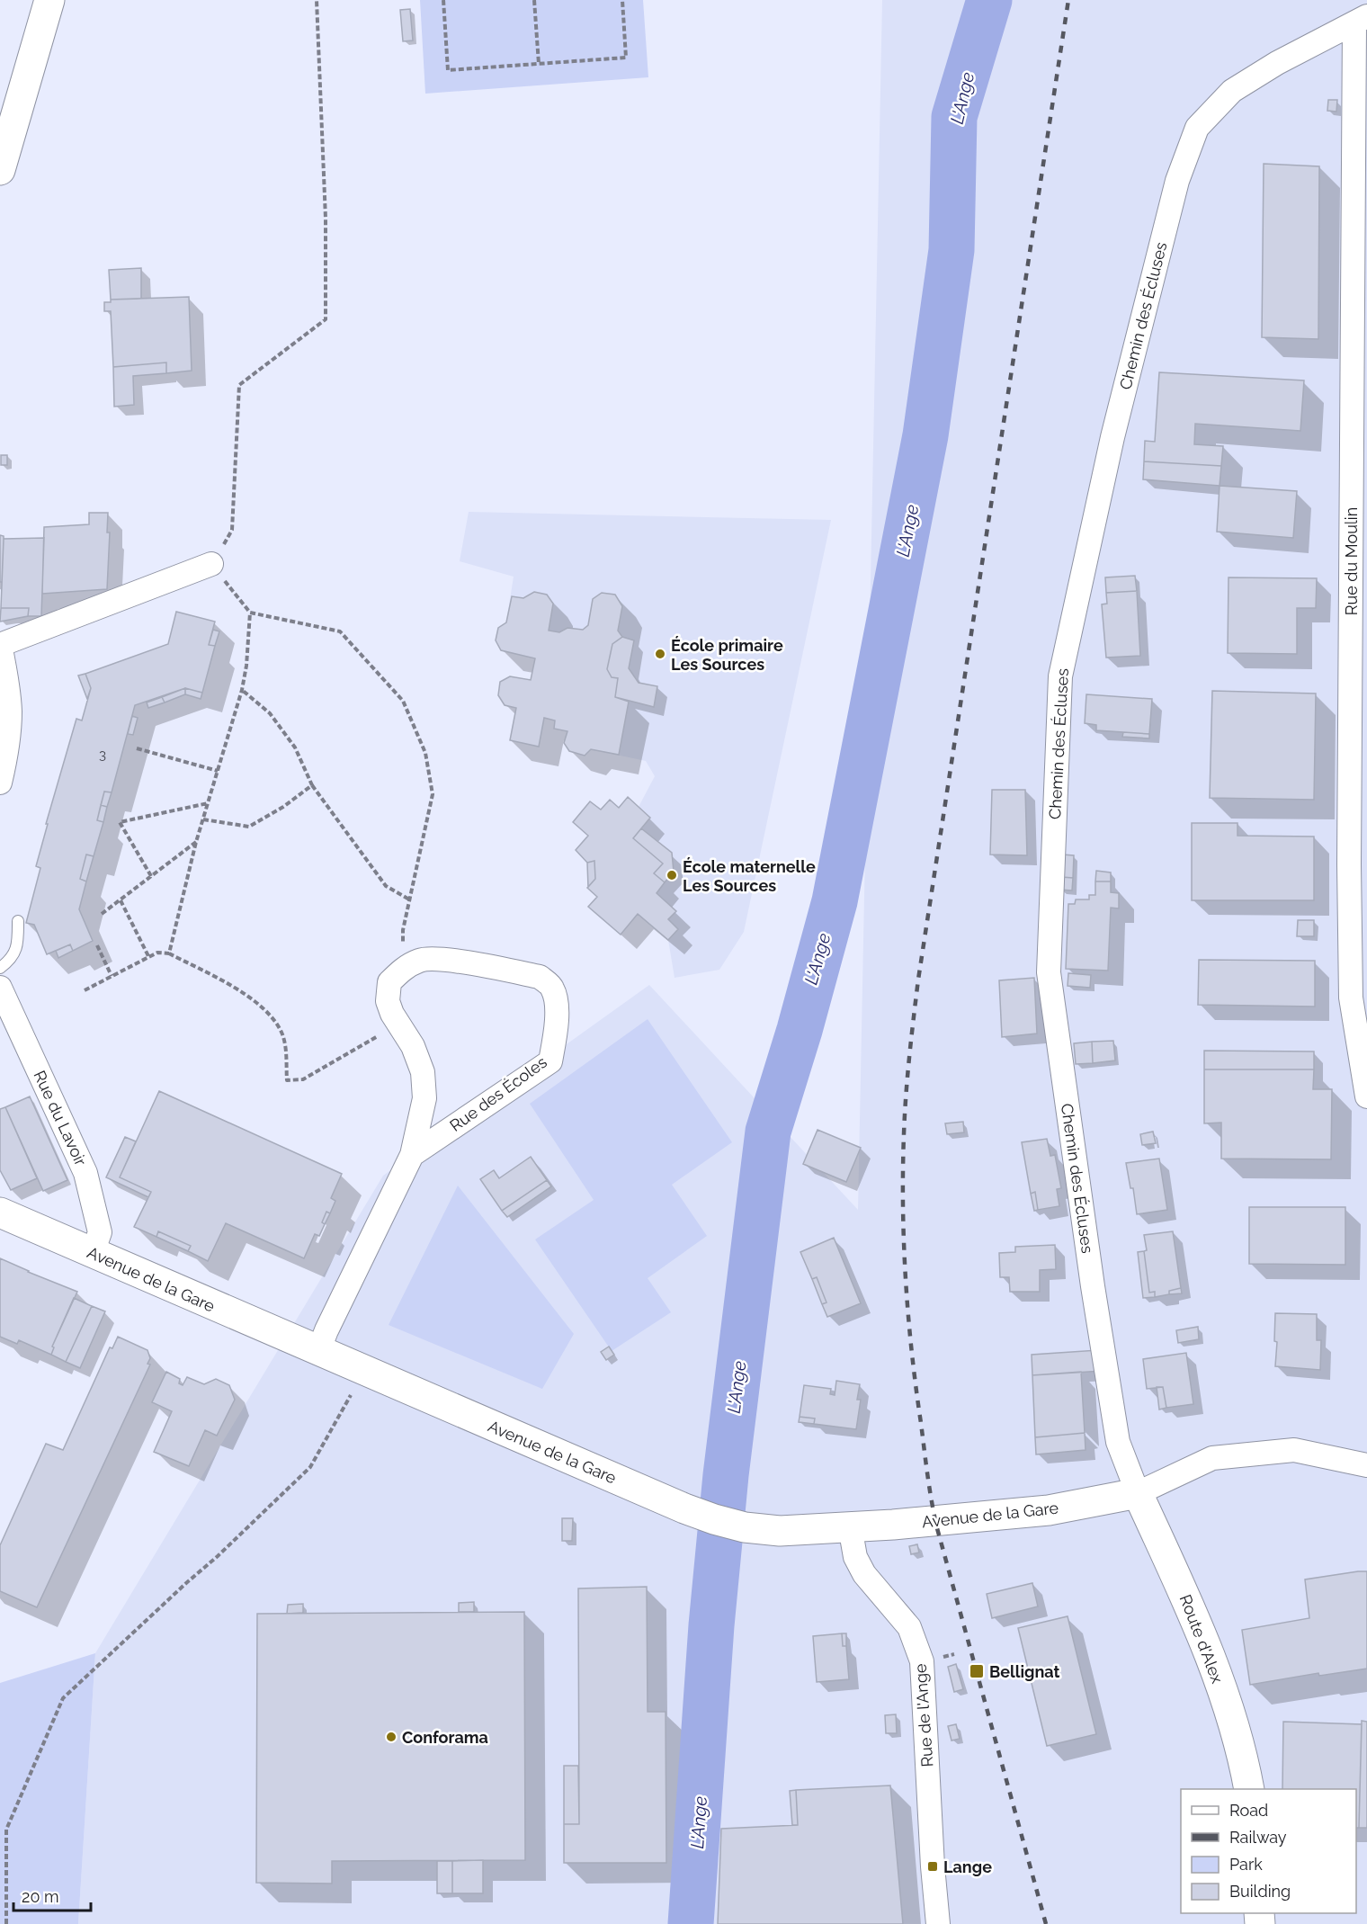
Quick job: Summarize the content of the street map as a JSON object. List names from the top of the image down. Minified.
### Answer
{"streets":{"street":["Chemin des Écluses","Rue du Moulin","Rue des Écoles","Rue du Lavoir","Avenue de la Gare","Route d'Alex","Rue de l'Ange"]},"crossings":[["Chemin des Écluses","Rue du Moulin"],["Chemin des Écluses","Avenue de la Gare"],["Chemin des Écluses","Route d'Alex"],["Rue des Écoles","Avenue de la Gare"],["Rue du Lavoir","Avenue de la Gare"],["Avenue de la Gare","Route d'Alex"],["Avenue de la Gare","Rue de l'Ange"]],"water":["L'Ange"],"places":{"other":["École primaire Les Sources","École maternelle Les Sources","Conforama"],"transit":["Bellignat","Lange"]},"house_numbers":["3"],"legend":["Road","Railway","Park","Building"],"scale_bar":"20 m"}
